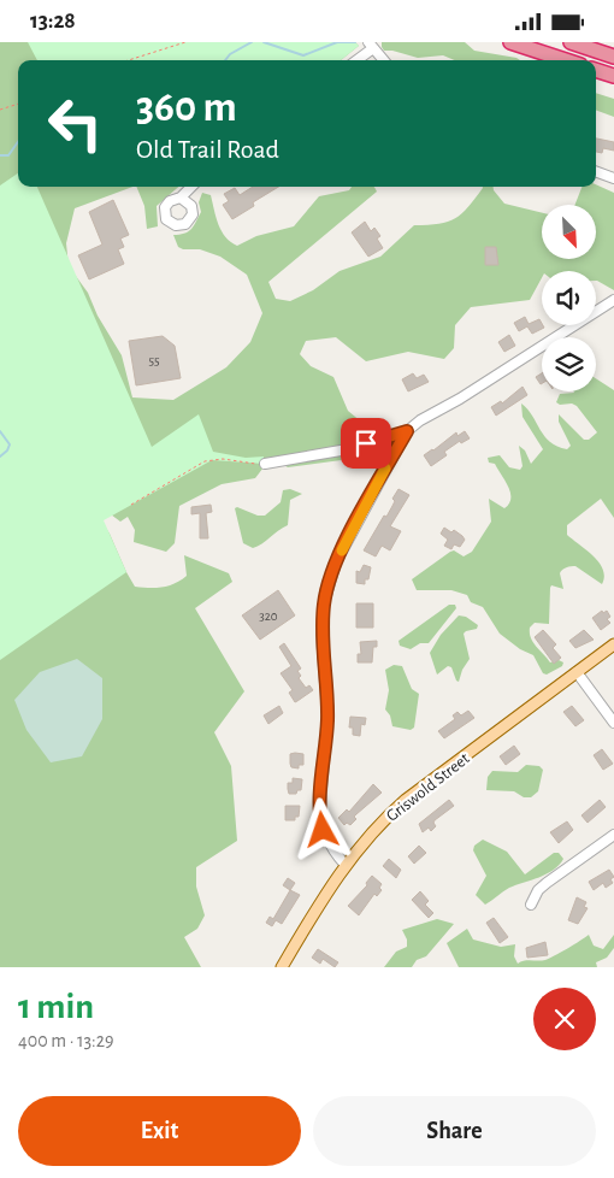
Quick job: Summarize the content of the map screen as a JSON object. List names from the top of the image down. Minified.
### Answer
{"streets":{"main road":["Griswold Street"]},"house_numbers":["55","320"],"north":"bottom right","page":{"status":"13:28","turn":["360 m","Old Trail Road"],"heading":["1 min","400 m · 13:29"],"buttons":["Exit","Share"]}}
